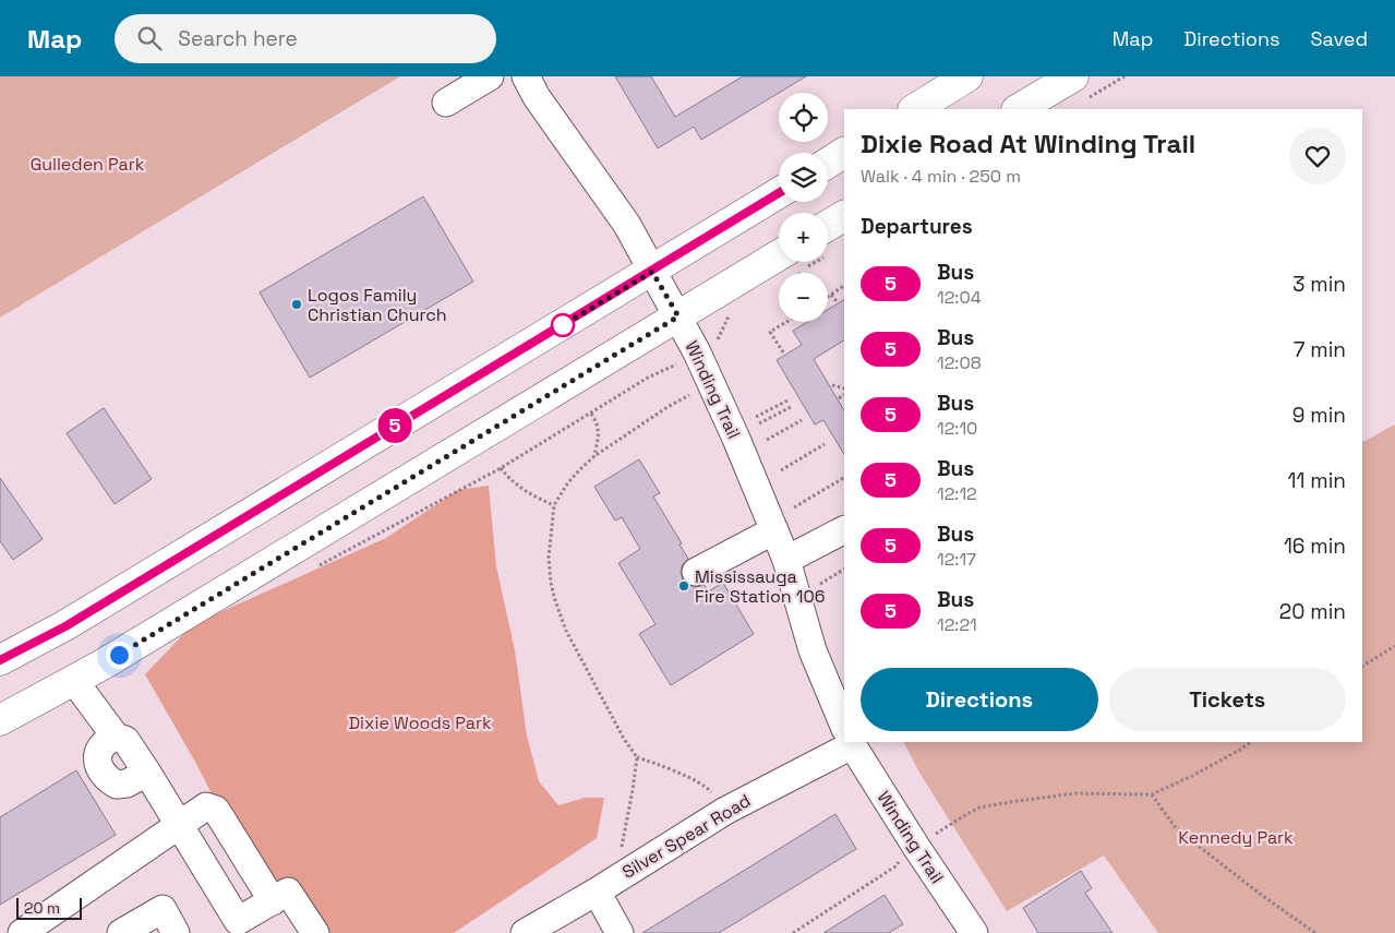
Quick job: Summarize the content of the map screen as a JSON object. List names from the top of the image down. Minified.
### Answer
{"streets":{"street":["Winding Trail","Silver Spear Road"]},"parks":["Gulleden Park","Dixie Woods Park","Kennedy Park"],"places":["Logos Family Christian Church","Mississauga Fire Station 106"],"lines":["bus line 5"],"scale_bar":"20 m","page":{"header":"Map","search":"Search here","nav":["Map","Directions","Saved"],"on_map":"5","map_buttons":["+","−"],"heading":[["Dixie Road At Winding Trail","Walk · 4 min · 250 m"],"Departures"],"list":[{"mark":"5","name":"Bus","note":"12:04","value":"3 min"},{"mark":"5","name":"Bus","note":"12:08","value":"7 min"},{"mark":"5","name":"Bus","note":"12:10","value":"9 min"},{"mark":"5","name":"Bus","note":"12:12","value":"11 min"},{"mark":"5","name":"Bus","note":"12:17","value":"16 min"},{"mark":"5","name":"Bus","note":"12:21","value":"20 min"}],"buttons":["Directions","Tickets"],"scale":"20 m"}}
